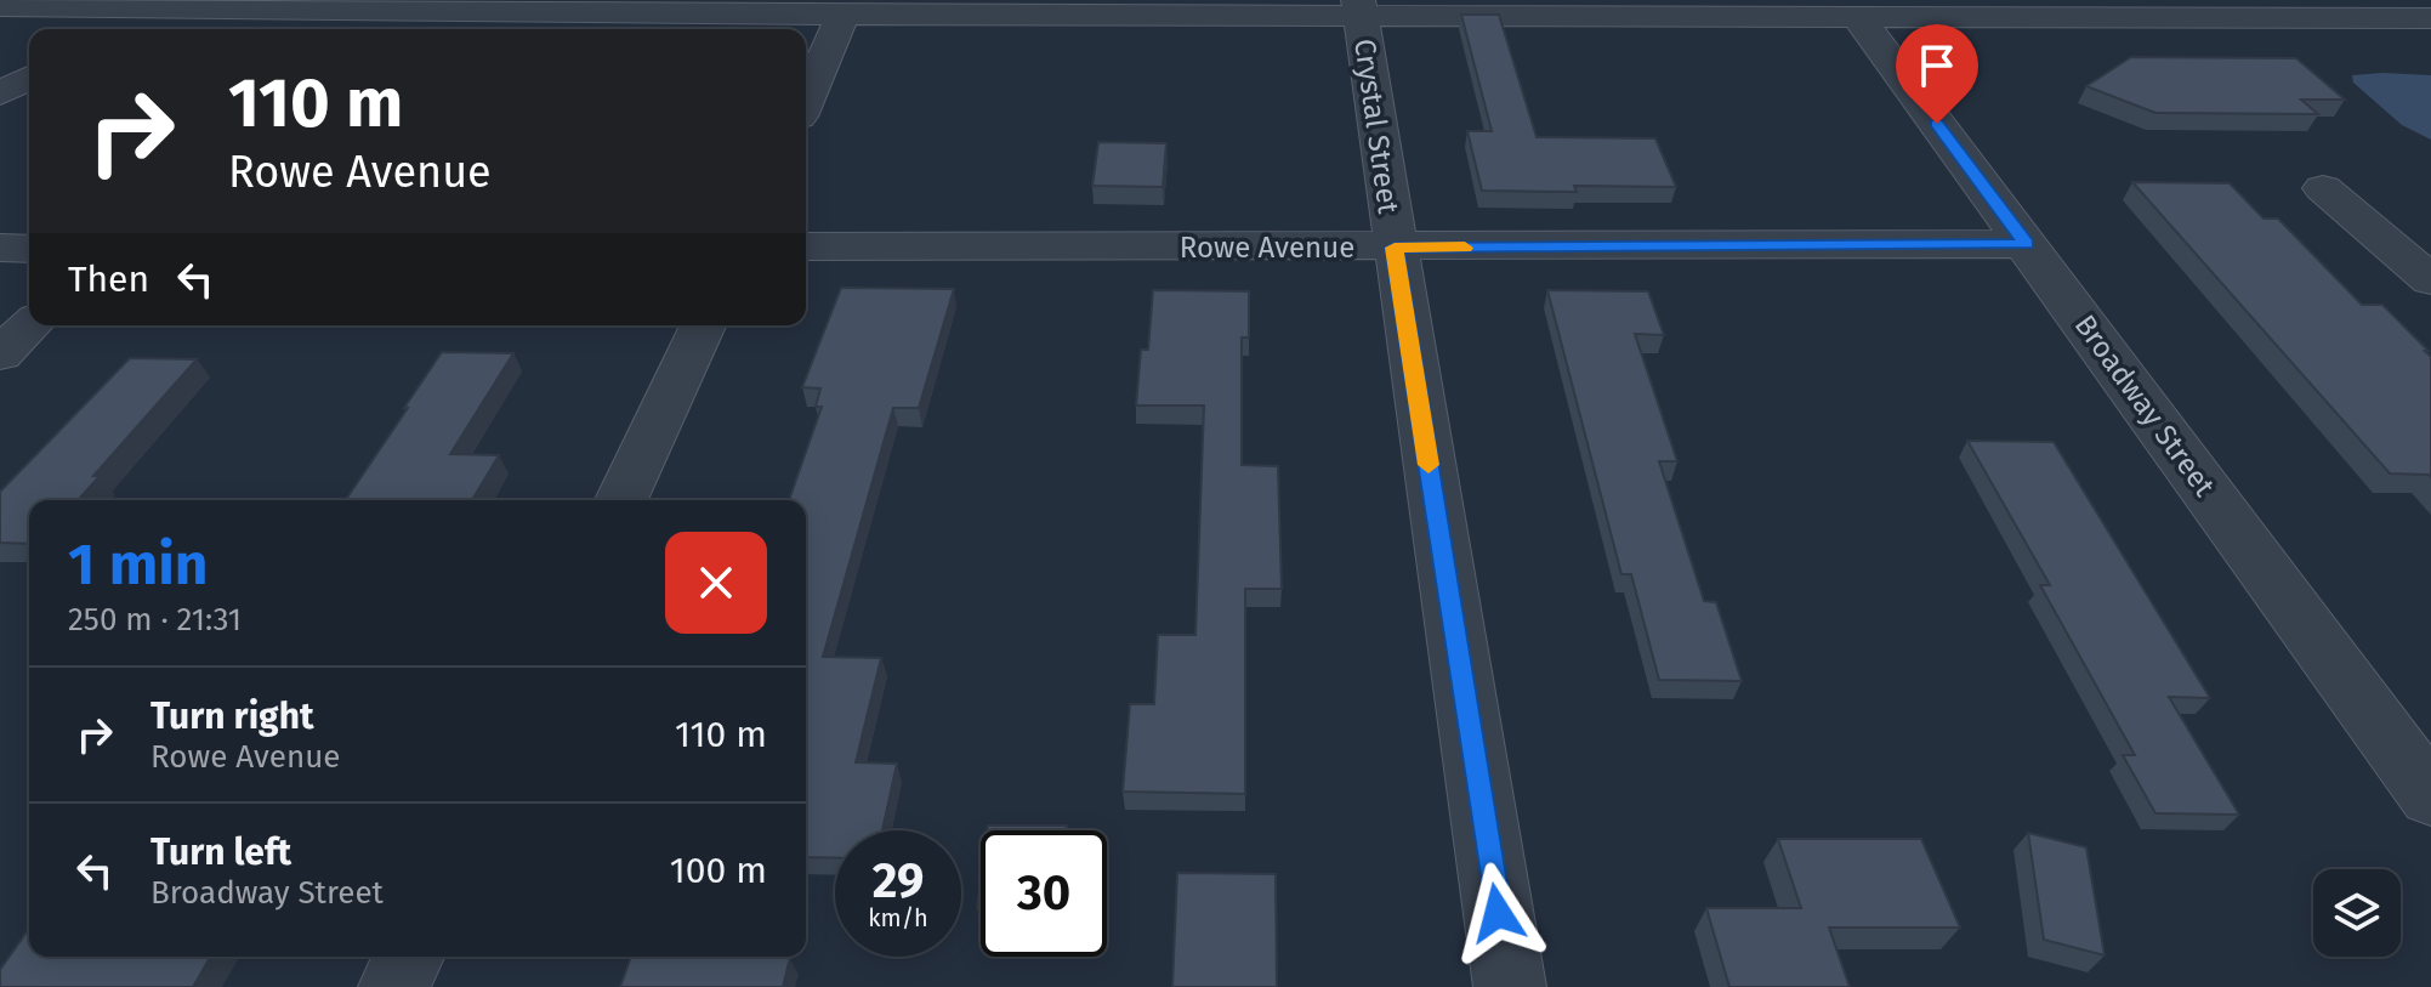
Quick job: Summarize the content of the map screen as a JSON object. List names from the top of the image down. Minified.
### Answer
{"streets":{"street":["Crystal Street","Rowe Avenue","Broadway Street"]},"crossings":[["Crystal Street","Rowe Avenue"],["Rowe Avenue","Broadway Street"]],"page":{"turn":["110 m","Rowe Avenue"],"then":"Then","heading":["1 min","250 m · 21:31"],"list":[{"name":"Turn right","note":"Rowe Avenue","value":"110 m"},{"name":"Turn left","note":"Broadway Street","value":"100 m"}],"speed":"29 km/h","limit":"30"}}
